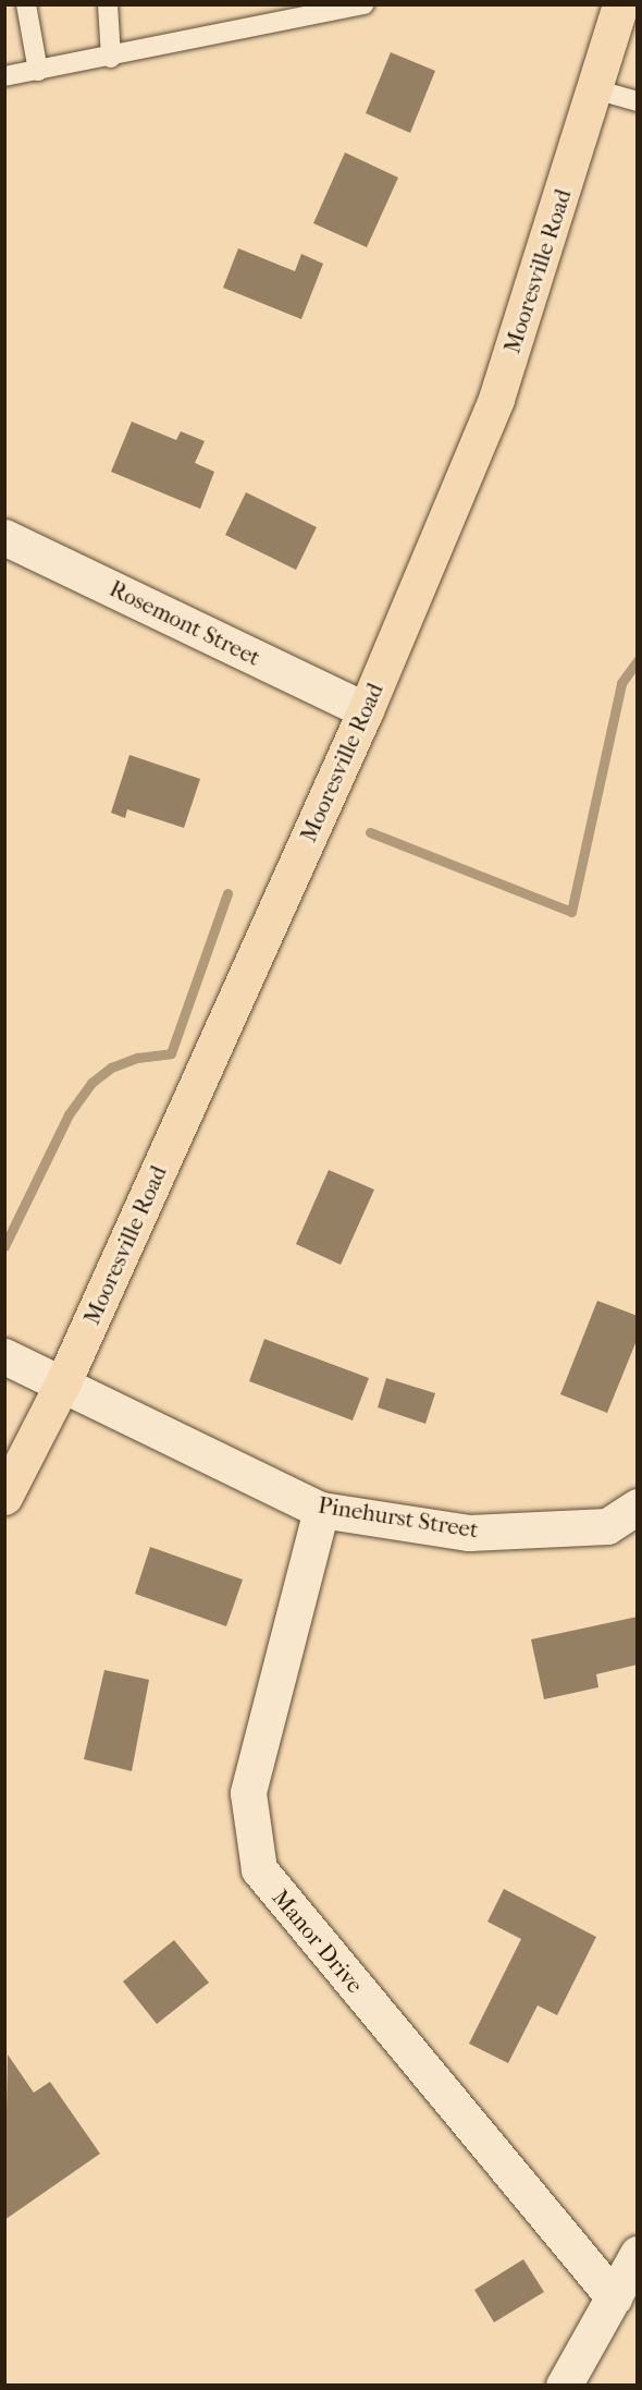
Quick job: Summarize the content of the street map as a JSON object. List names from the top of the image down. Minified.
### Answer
{"streets":{"main road":["Mooresville Road"],"street":["Rosemont Street","Pinehurst Street","Manor Drive"]},"crossings":[["Mooresville Road","Rosemont Street"],["Mooresville Road","Pinehurst Street"],["Pinehurst Street","Manor Drive"]]}
